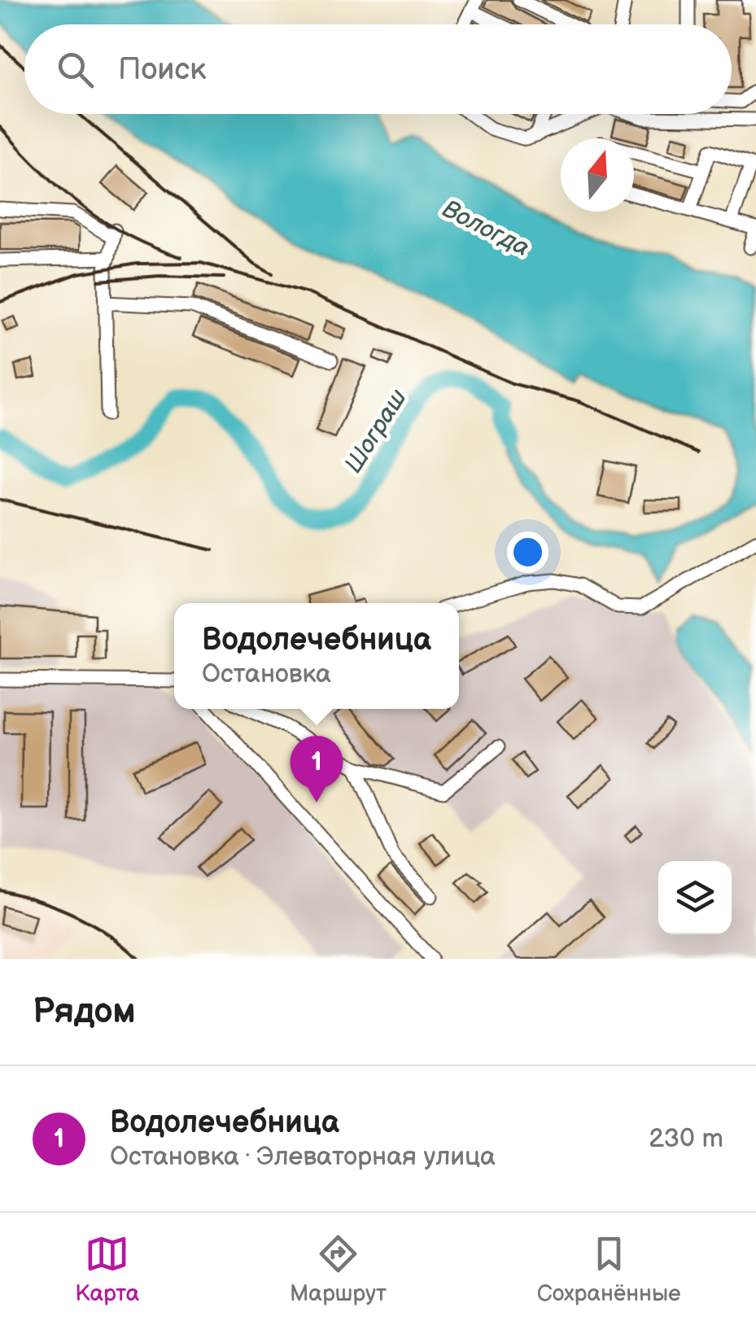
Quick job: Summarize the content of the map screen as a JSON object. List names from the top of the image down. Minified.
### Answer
{"water":["Вологда","Шограш"],"north":"top","page":{"search":"Поиск","popup":["Водолечебница","Остановка"],"pins":"1","heading":"Рядом","list":[{"mark":"1","name":"Водолечебница","note":"Остановка · Элеваторная улица","value":"230 m"}],"nav":["Карта","Маршрут","Сохранённые"]}}
